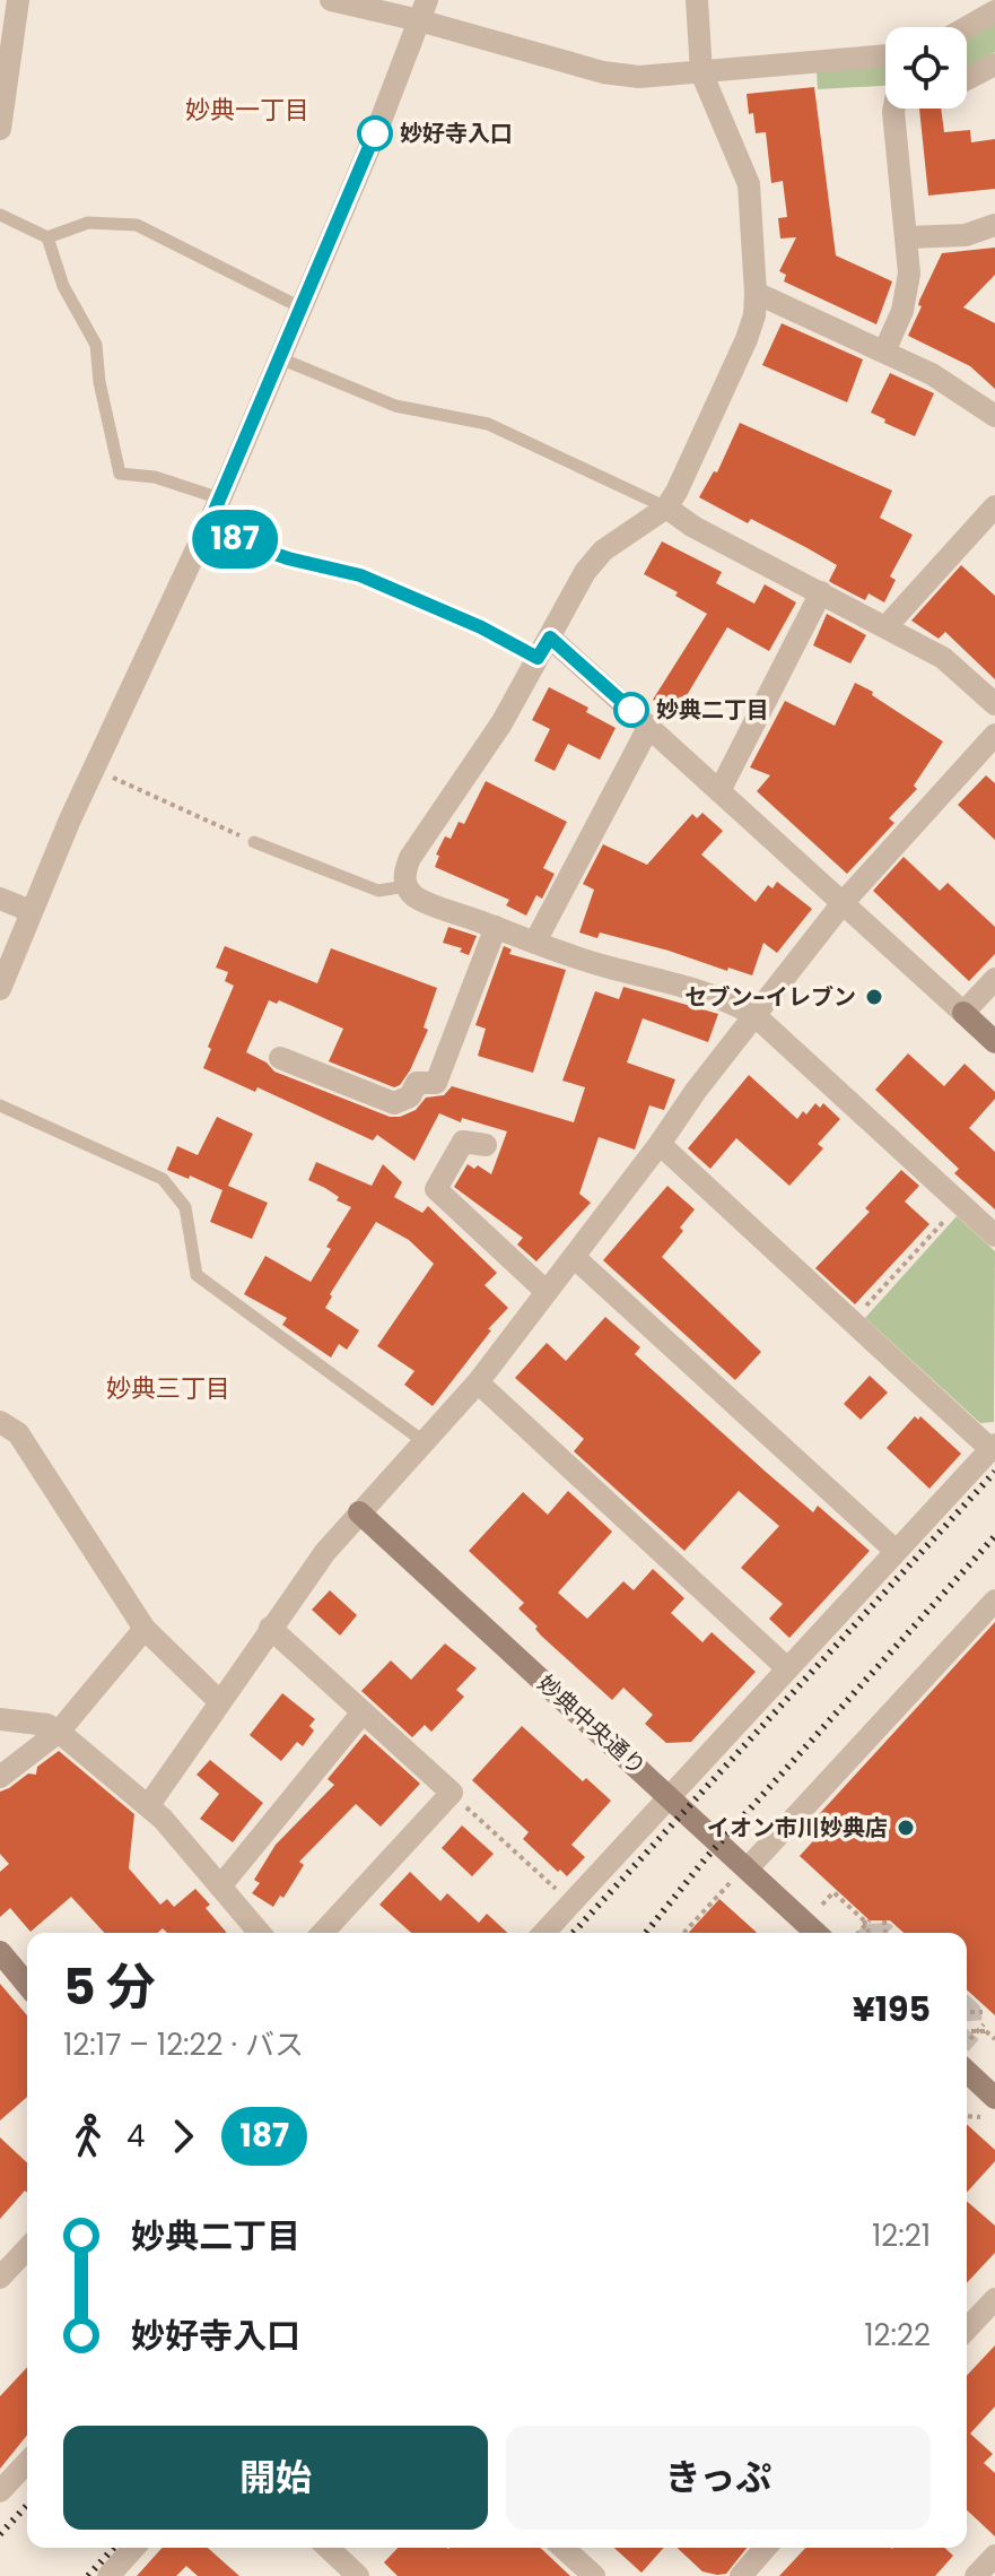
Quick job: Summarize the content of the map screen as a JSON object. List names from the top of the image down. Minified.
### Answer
{"streets":{"street":["妙典中央通り"]},"districts":["妙典一丁目","妙典三丁目"],"places":["妙好寺入口","妙典二丁目","セブン-イレブン","イオン市川妙典店"],"lines":["bus line 187"],"page":{"on_map":"187","heading":["5 分","12:17 – 12:22 · バス","¥195"],"legs":["4","187"],"list":[{"name":"妙典二丁目","value":"12:21"},{"name":"妙好寺入口","value":"12:22"}],"buttons":["開始","きっぷ"]}}
